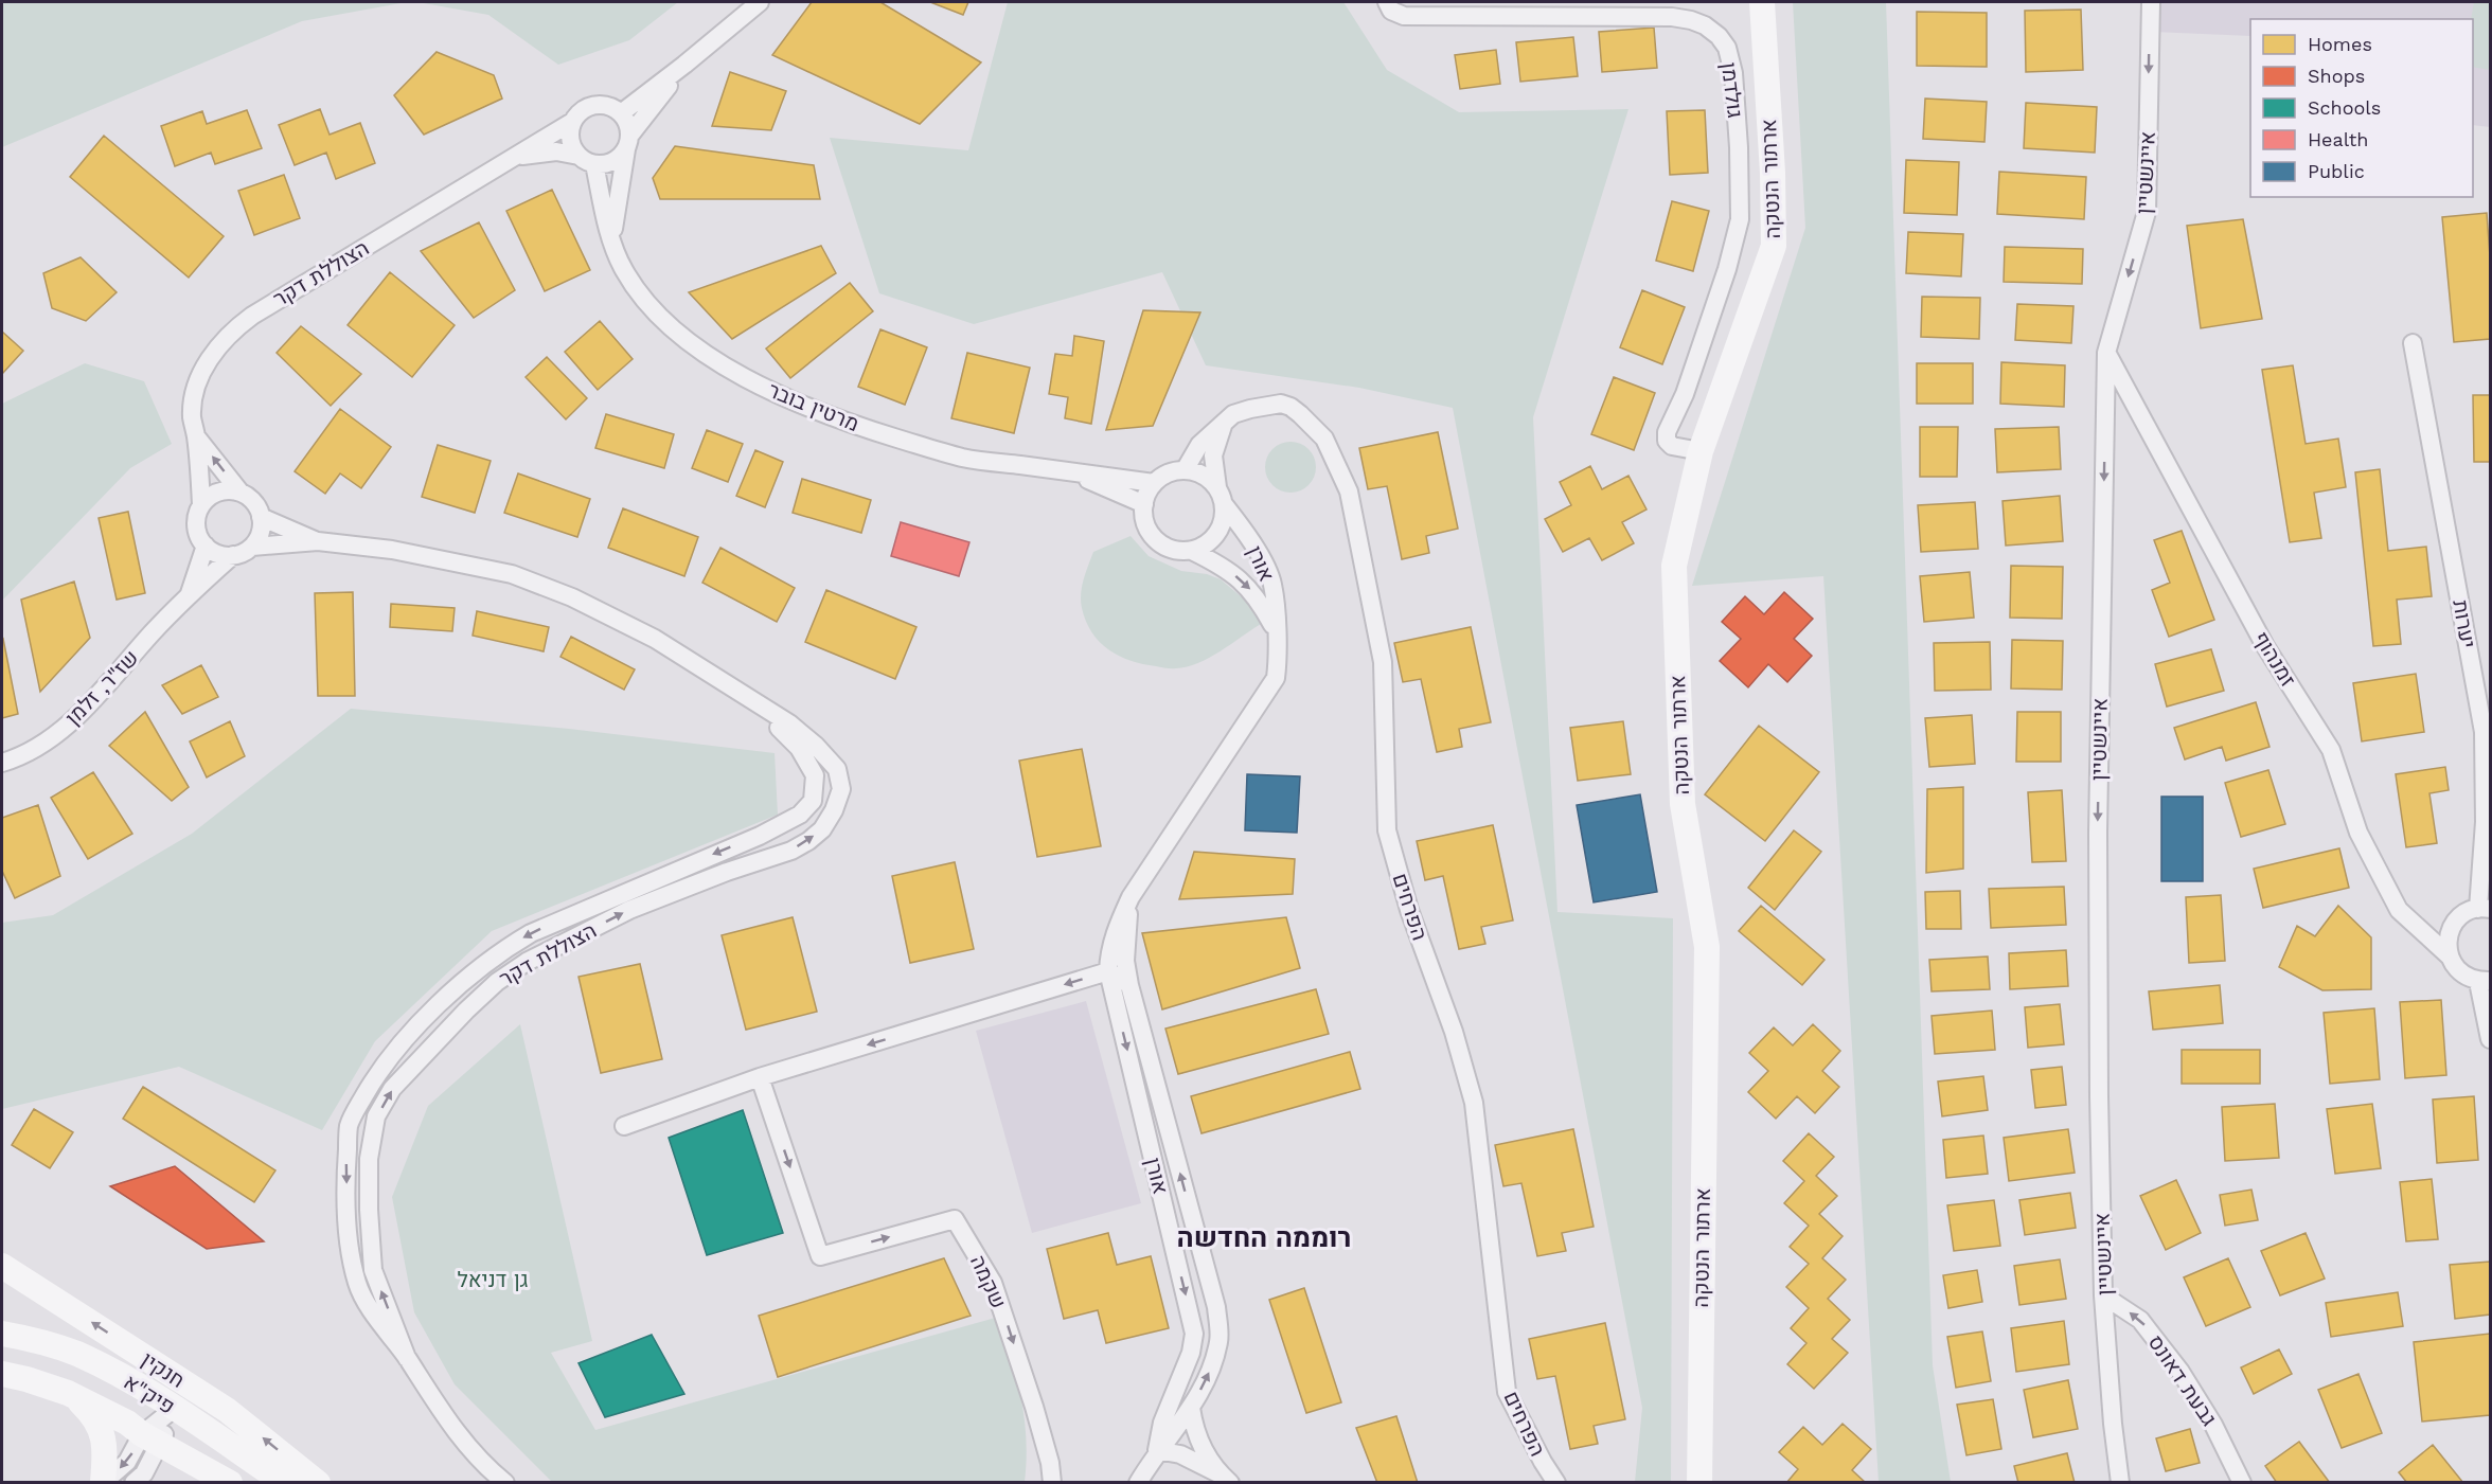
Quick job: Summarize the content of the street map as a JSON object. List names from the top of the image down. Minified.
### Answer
{"streets":{"street":["גולדמן","איינשטיין","ארתור הנטקה","הצוללת דקר","מרטין בובר","אורן","יערות","זמנהוף","שז\"ר, זלמן","הפרחים","שקמה","חנקין","גבעת דאונס","פיק\"א"]},"crossings":[["גולדמן","ארתור הנטקה"],["איינשטיין","זמנהוף"],["איינשטיין","גבעת דאונס"],["הצוללת דקר","מרטין בובר"],["הצוללת דקר","שז\"ר, זלמן"],["מרטין בובר","אורן"],["מרטין בובר","הפרחים"],["אורן","הפרחים"]],"one_way":["איינשטיין","שקמה","חנקין","גבעת דאונס"],"districts":["רוממה החדשה"],"parks":["גן דניאל"],"legend":["Homes","Shops","Schools","Health","Public"]}
